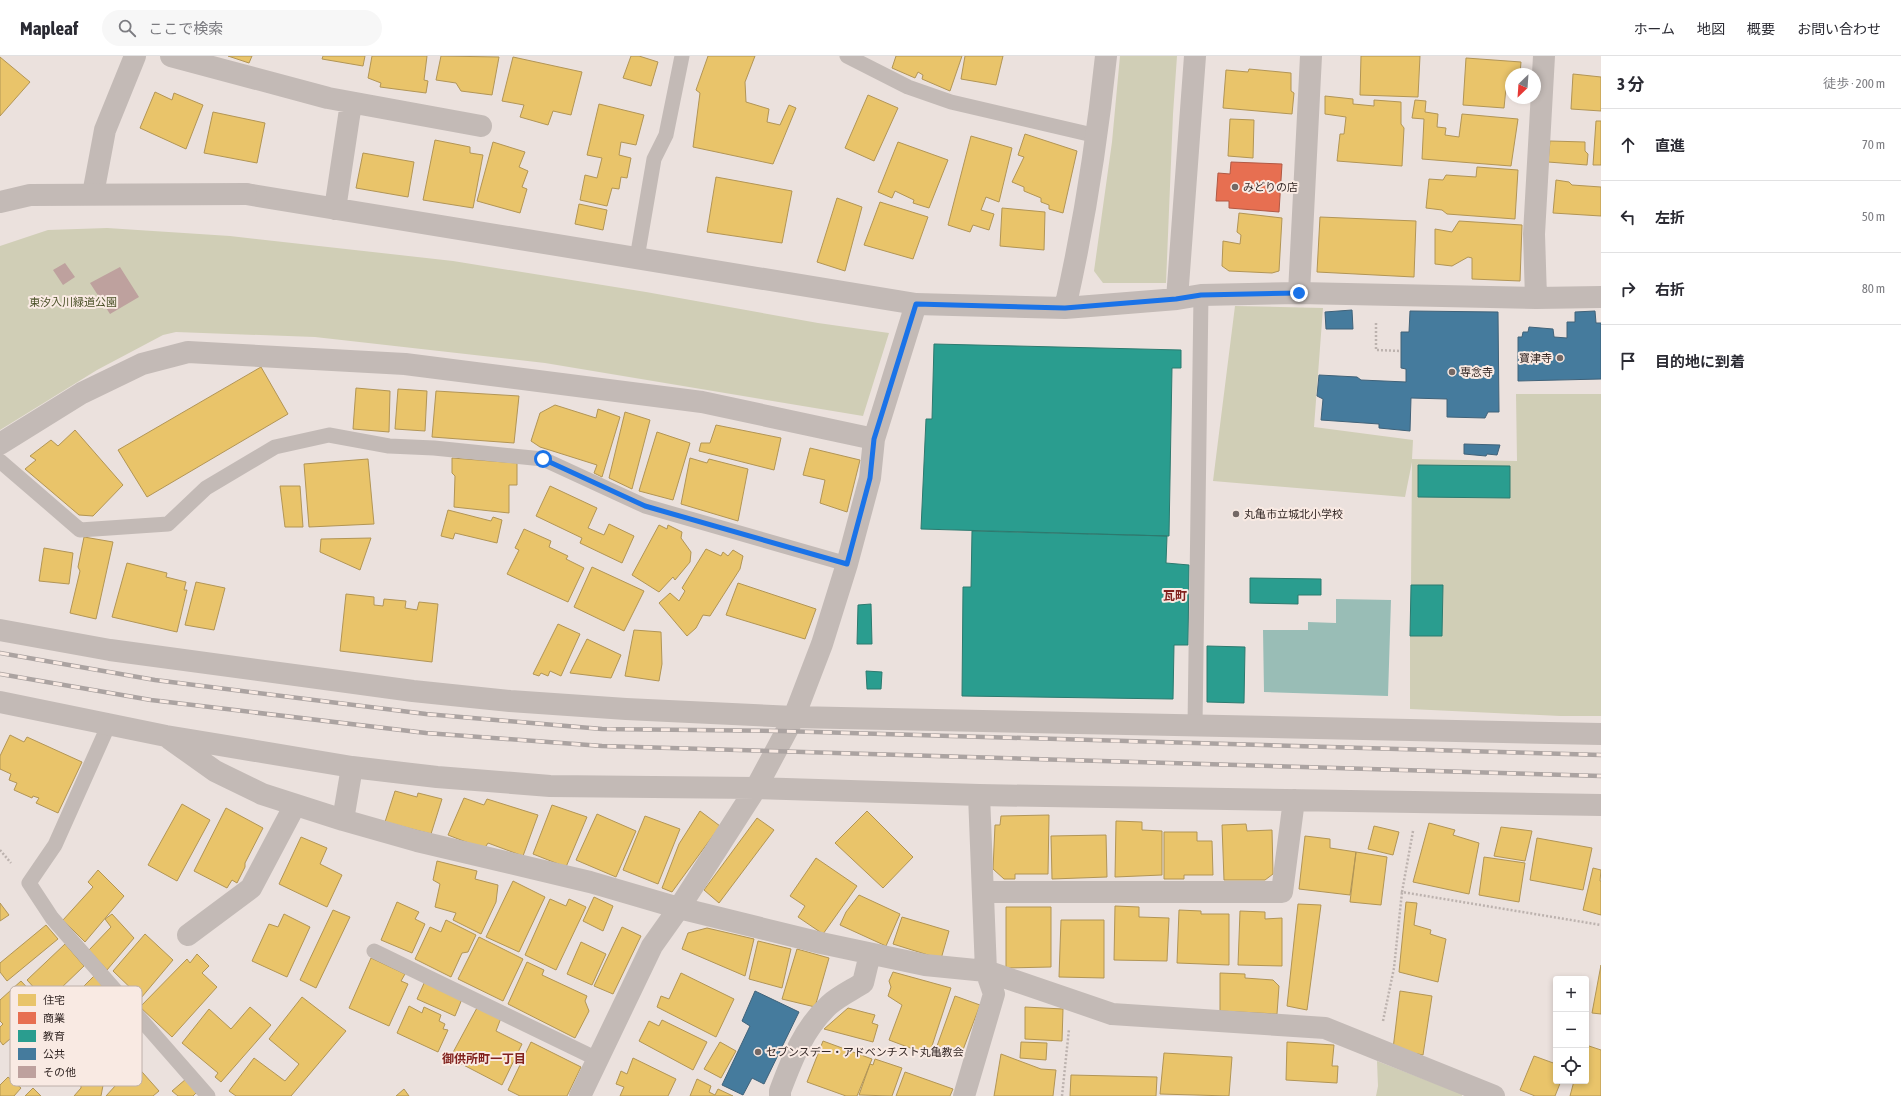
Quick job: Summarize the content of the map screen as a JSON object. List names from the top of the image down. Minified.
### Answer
{"districts":["瓦町","御供所町一丁目"],"parks":["東汐入川緑道公園"],"places":["みどりの店","寶津寺","専念寺","丸亀市立城北小学校","セブンスデー・アドベンチスト丸亀教会"],"legend":["住宅","商業","教育","公共","その他"],"north":"bottom left","page":{"header":"Mapleaf","search":"ここで検索","nav":["ホーム","地図","概要","お問い合わせ"],"heading":["3 分","徒歩 · 200 m"],"list":[["直進","70 m"],["左折","50 m"],["右折","80 m"],"目的地に到着"],"map_buttons":["+","−"]}}
